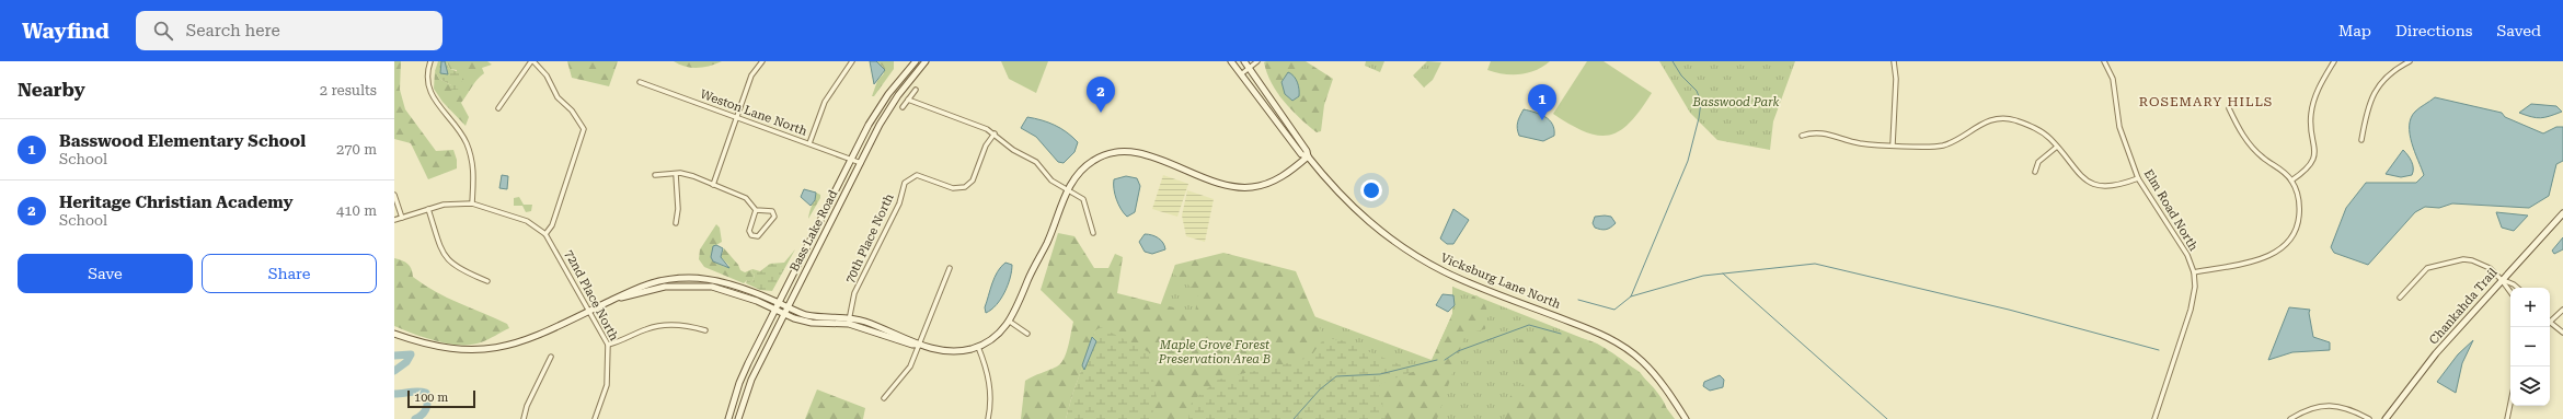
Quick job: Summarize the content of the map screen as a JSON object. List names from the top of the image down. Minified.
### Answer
{"streets":{"street":["Weston Lane North","Elm Road North","Bass Lake Road","70th Place North","Vicksburg Lane North","72nd Place North","Chankahda Trail"]},"crossings":[["Weston Lane North","Bass Lake Road"]],"districts":["ROSEMARY HILLS"],"parks":["Basswood Park","Maple Grove Forest Preservation Area B"],"scale_bar":"100 m","page":{"header":"Wayfind","search":"Search here","nav":["Map","Directions","Saved"],"heading":["Nearby","2 results"],"pins":["2","1"],"list":[{"mark":"1","name":"Basswood Elementary School","note":"School","value":"270 m"},{"mark":"2","name":"Heritage Christian Academy","note":"School","value":"410 m"}],"buttons":["Save","Share"],"map_buttons":["+","−"],"scale":"100 m"}}
